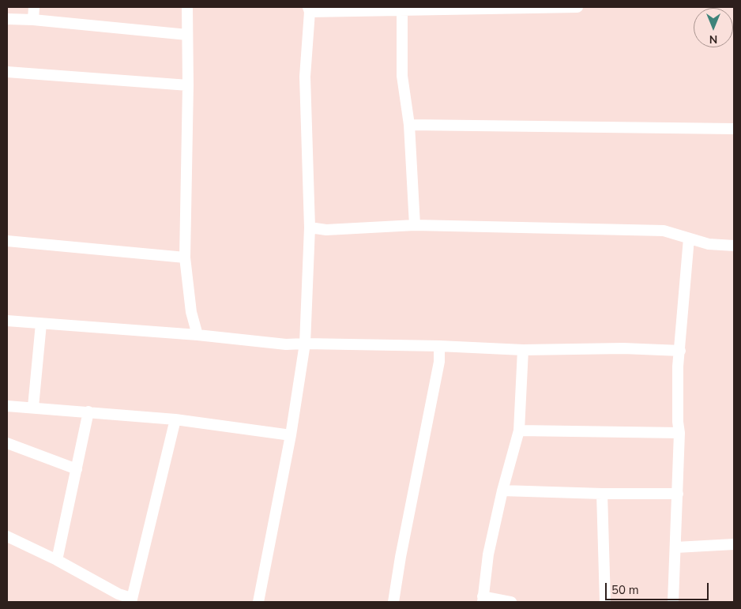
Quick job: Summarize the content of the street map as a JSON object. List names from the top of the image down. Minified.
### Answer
{"scale_bar":"50 m","north":"bottom"}
